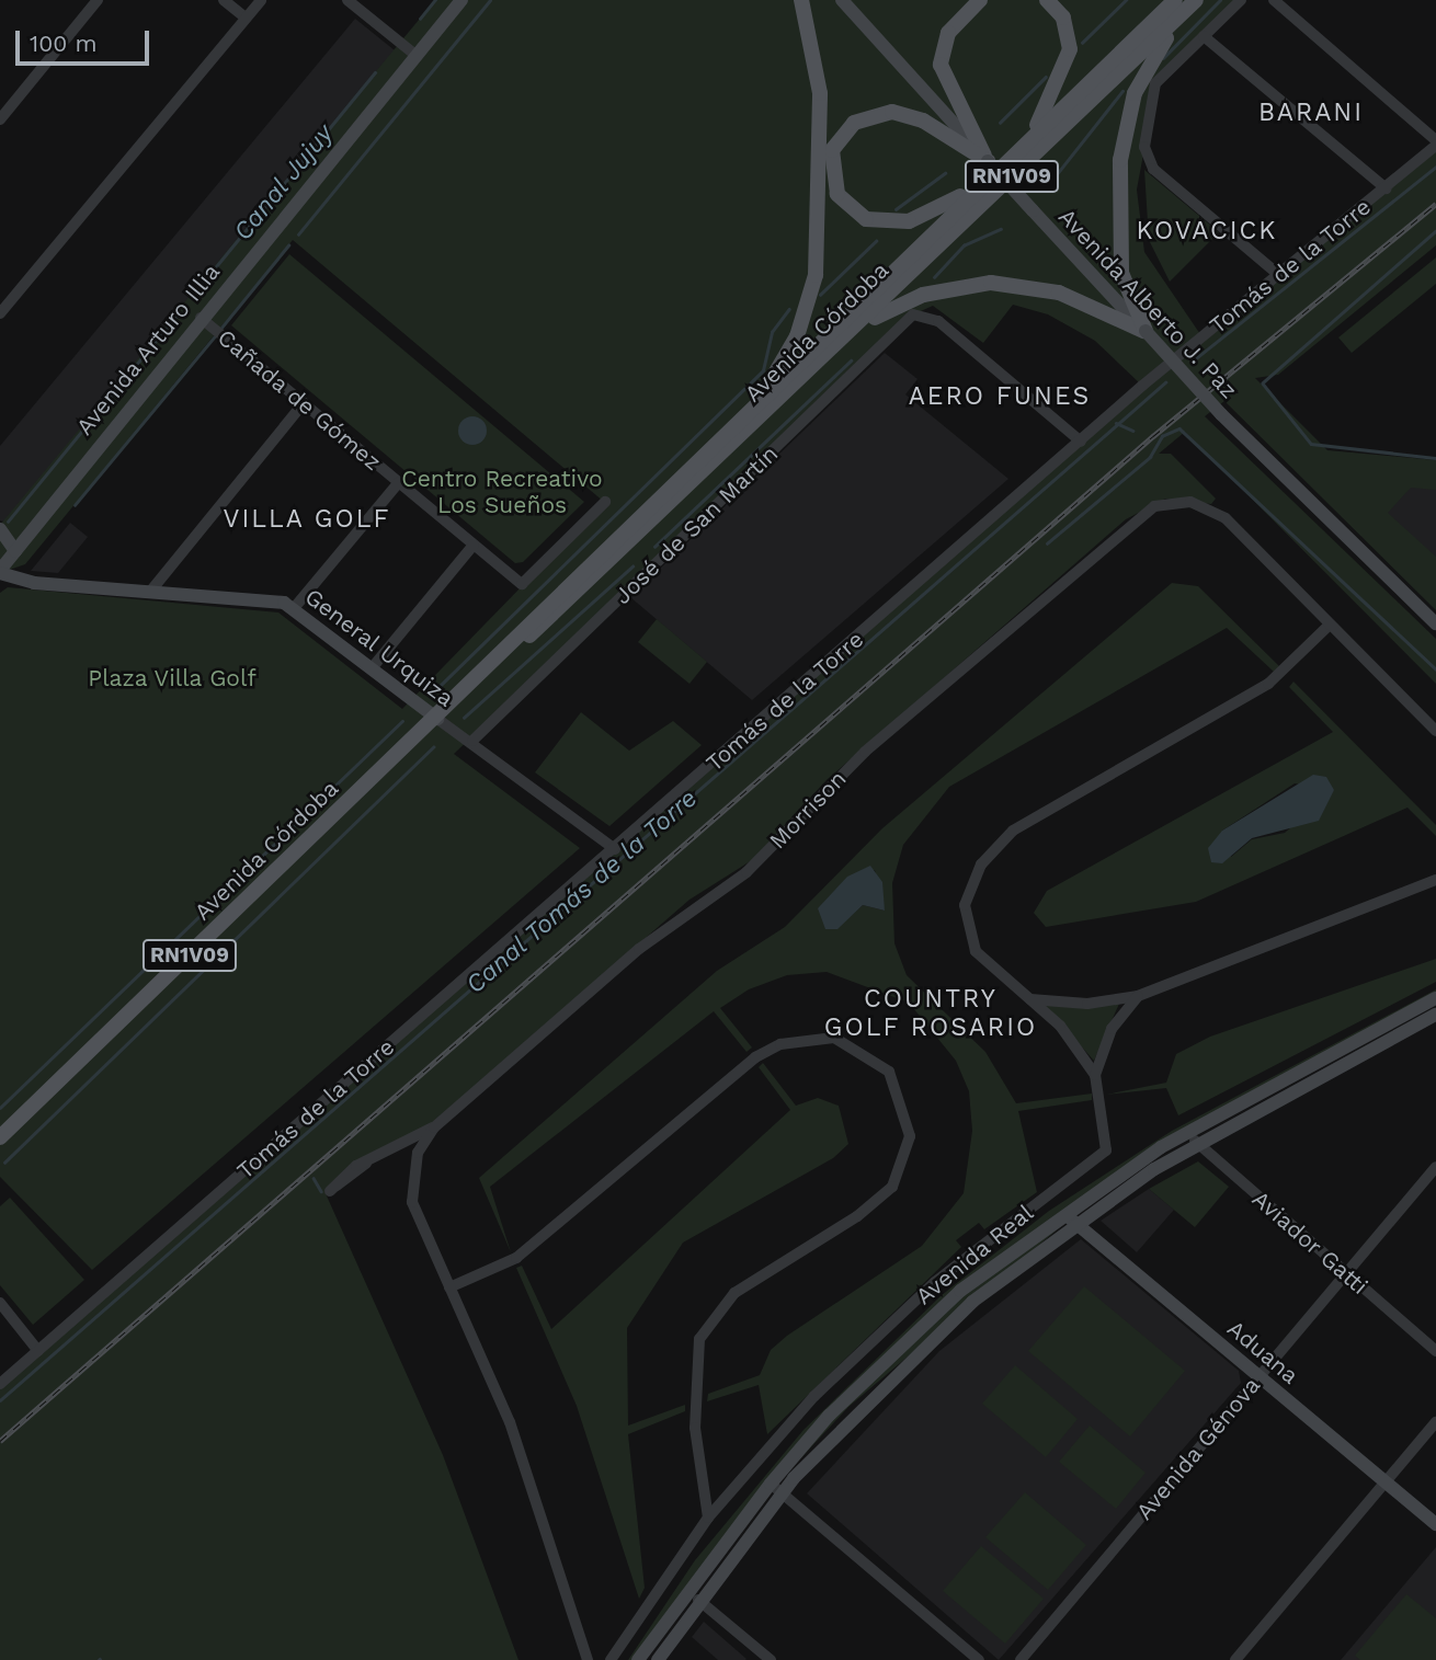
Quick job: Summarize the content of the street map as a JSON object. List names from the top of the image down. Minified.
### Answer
{"streets":{"main road":["RN1V09","Avenida Alberto J. Paz","Avenida Córdoba","Avenida Arturo Illia","General Urquiza","Avenida Real","Aduana"],"street":["Tomás de la Torre","Cañada de Gómez","José de San Martín","Morrison","Aviador Gatti","Avenida Génova"]},"crossings":[["Tomás de la Torre","José de San Martín"],["Tomás de la Torre","General Urquiza"],["Avenida Córdoba","General Urquiza"],["Avenida Arturo Illia","Cañada de Gómez"],["Avenida Arturo Illia","General Urquiza"],["José de San Martín","General Urquiza"],["Aviador Gatti","Avenida Real"],["Aviador Gatti","Avenida Génova"],["Avenida Real","Aduana"],["Aduana","Avenida Génova"]],"districts":["BARANI","KOVACICK","AERO FUNES","VILLA GOLF","COUNTRY GOLF ROSARIO"],"water":["Canal Jujuy","Canal Tomás de la Torre"],"parks":["Centro Recreativo Los Sueños","Plaza Villa Golf"],"scale_bar":"100 m"}
